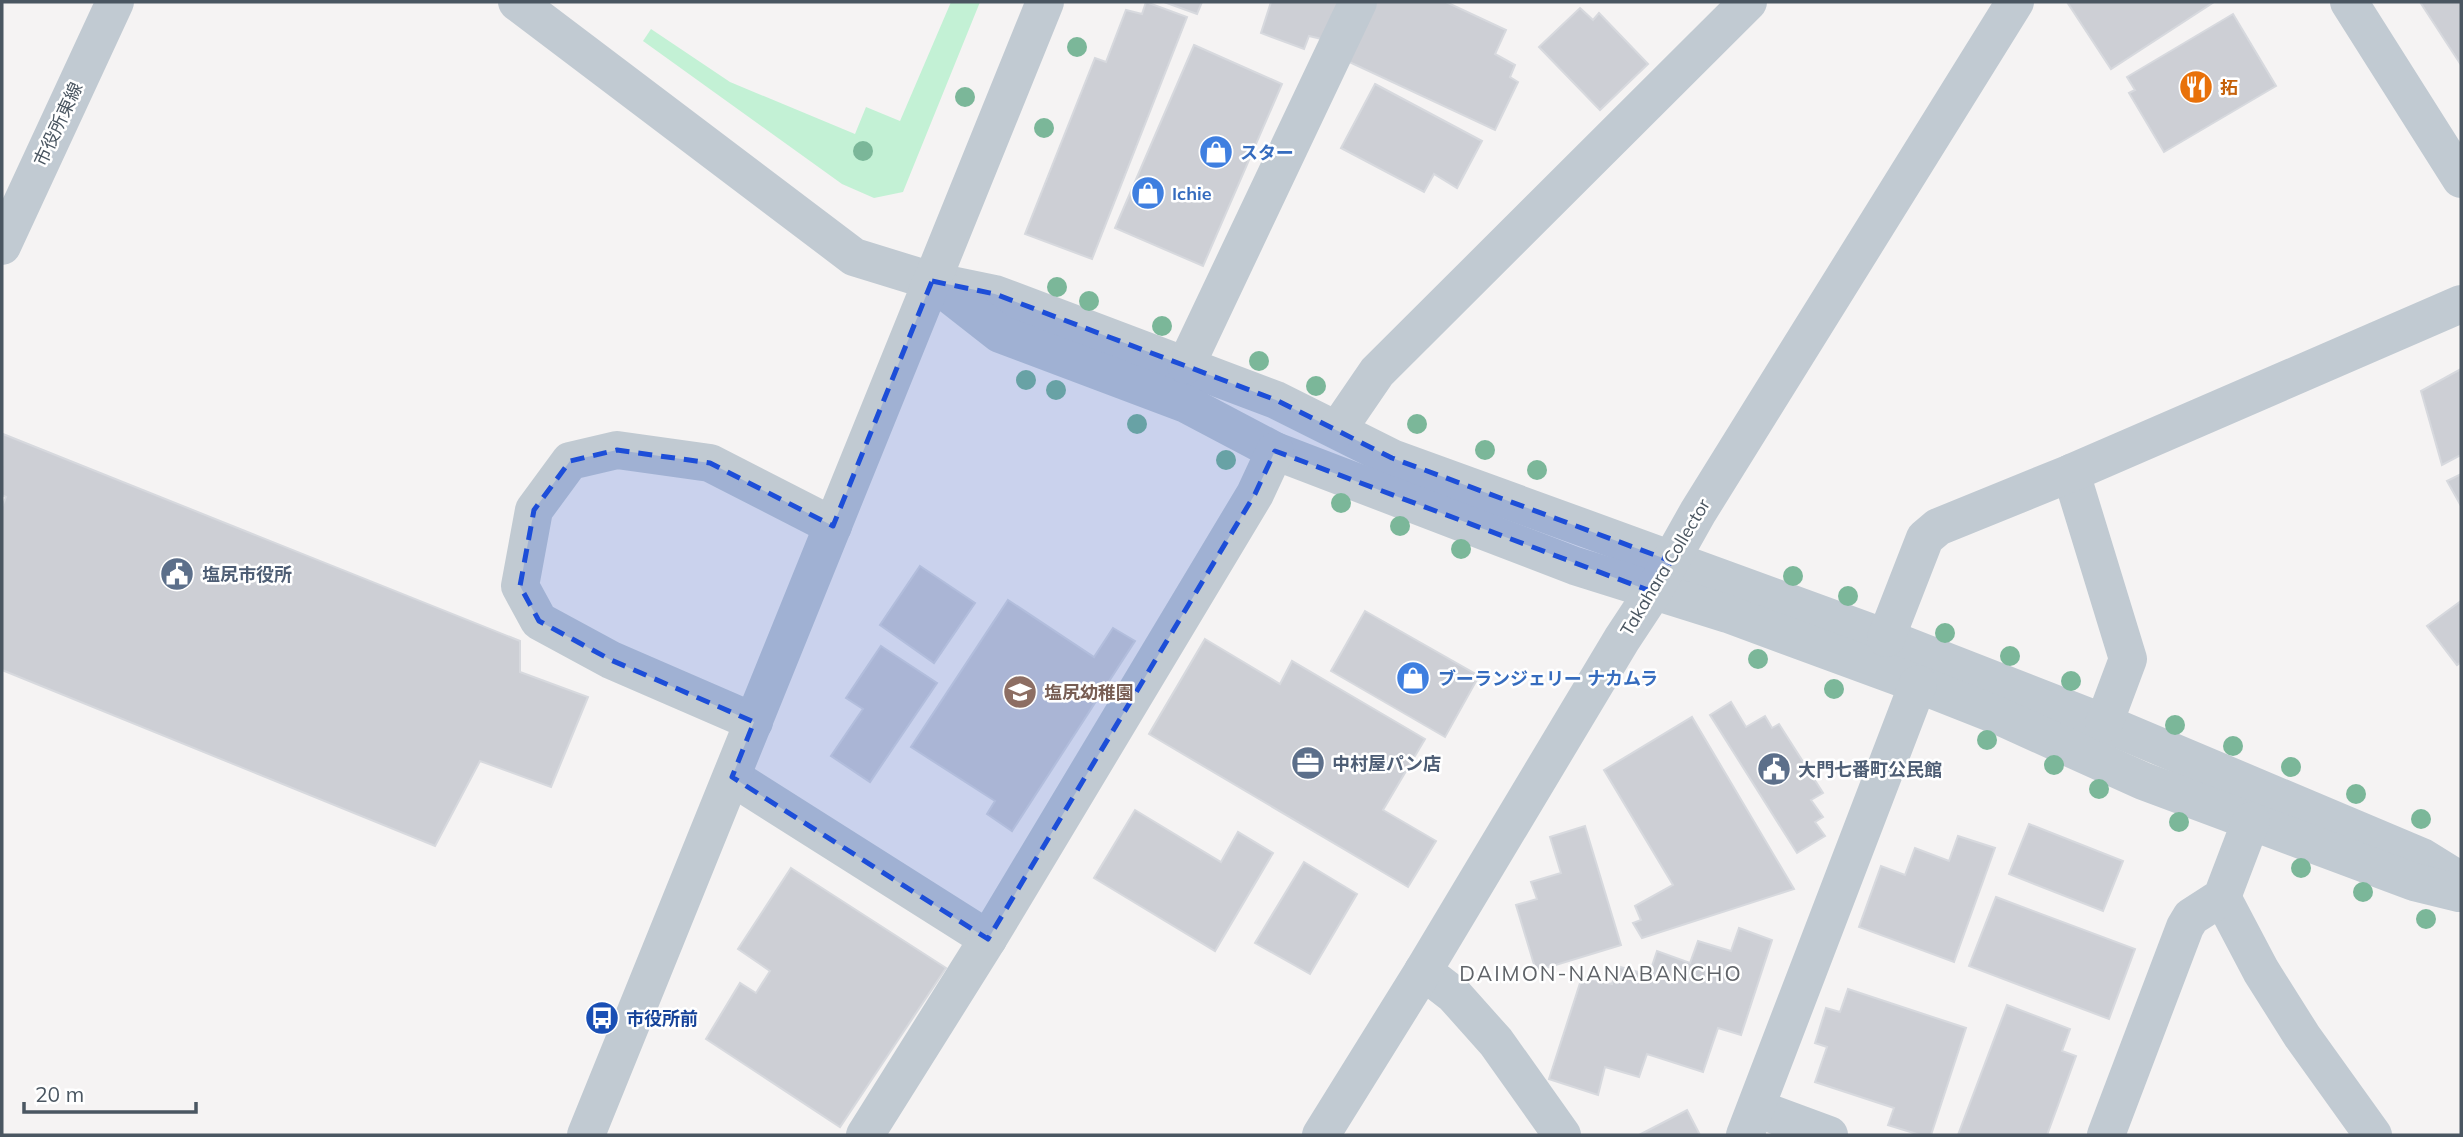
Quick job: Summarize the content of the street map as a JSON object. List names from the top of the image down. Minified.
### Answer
{"streets":{"street":["市役所東線","Takahara Collector"]},"districts":["DAIMON-NANABANCHO"],"places":{"restaurant":["拓"],"shop":["スター","Ichie","ブーランジェリー ナカムラ"],"public building":["塩尻市役所","大門七番町公民館"],"school or university":["塩尻幼稚園"],"office":["中村屋パン店"],"bus stop":["市役所前"]},"scale_bar":"20 m"}
